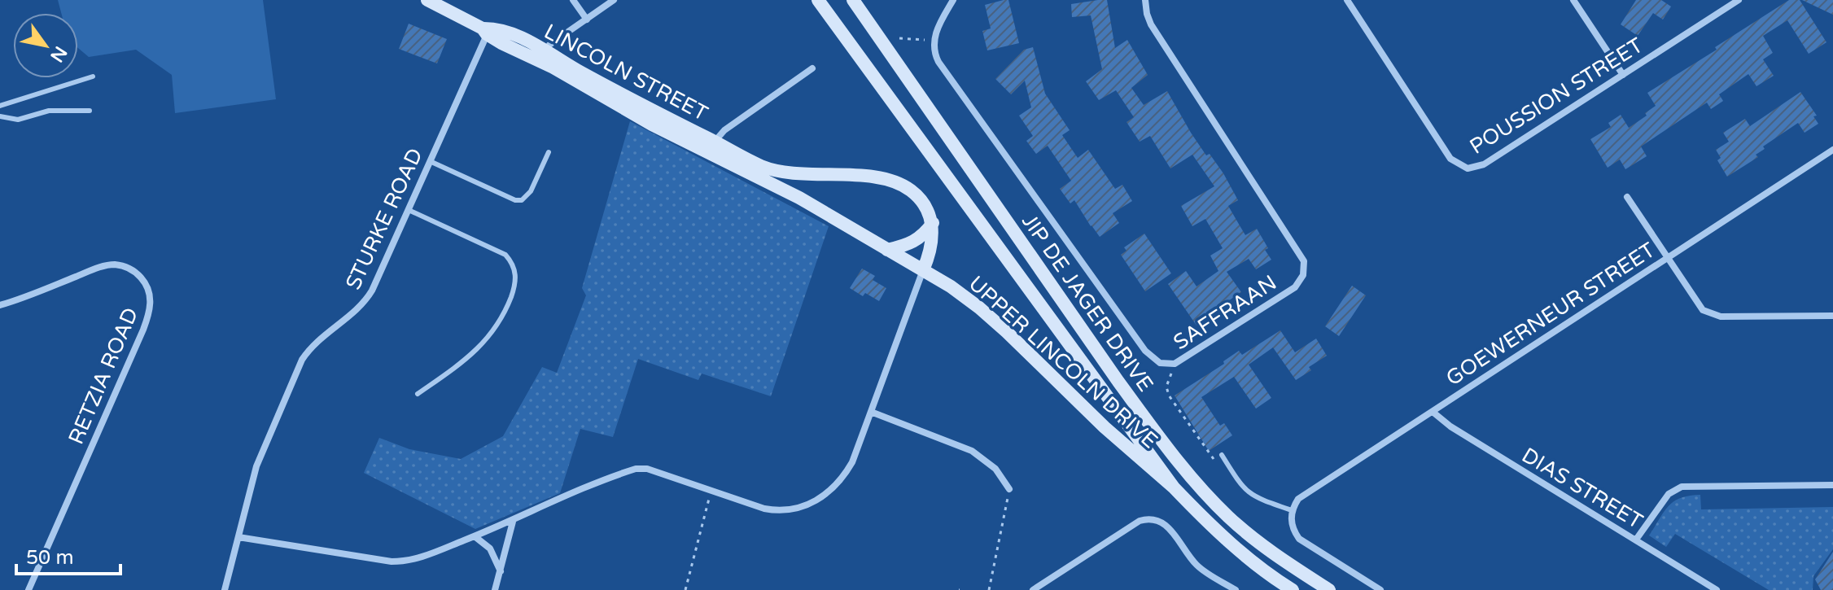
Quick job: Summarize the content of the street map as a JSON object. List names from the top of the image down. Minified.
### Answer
{"streets":{"main road":["LINCOLN STREET","JIP DE JAGER DRIVE","UPPER LINCOLN DRIVE"],"street":["POUSSION STREET","STURKE ROAD","SAFFRAAN","GOEWERNEUR STREET","RETZIA ROAD","DIAS STREET"]},"crossings":[["LINCOLN STREET","STURKE ROAD"],["LINCOLN STREET","UPPER LINCOLN DRIVE"],["JIP DE JAGER DRIVE","UPPER LINCOLN DRIVE"],["GOEWERNEUR STREET","DIAS STREET"]],"scale_bar":"50 m","north":"bottom right"}
